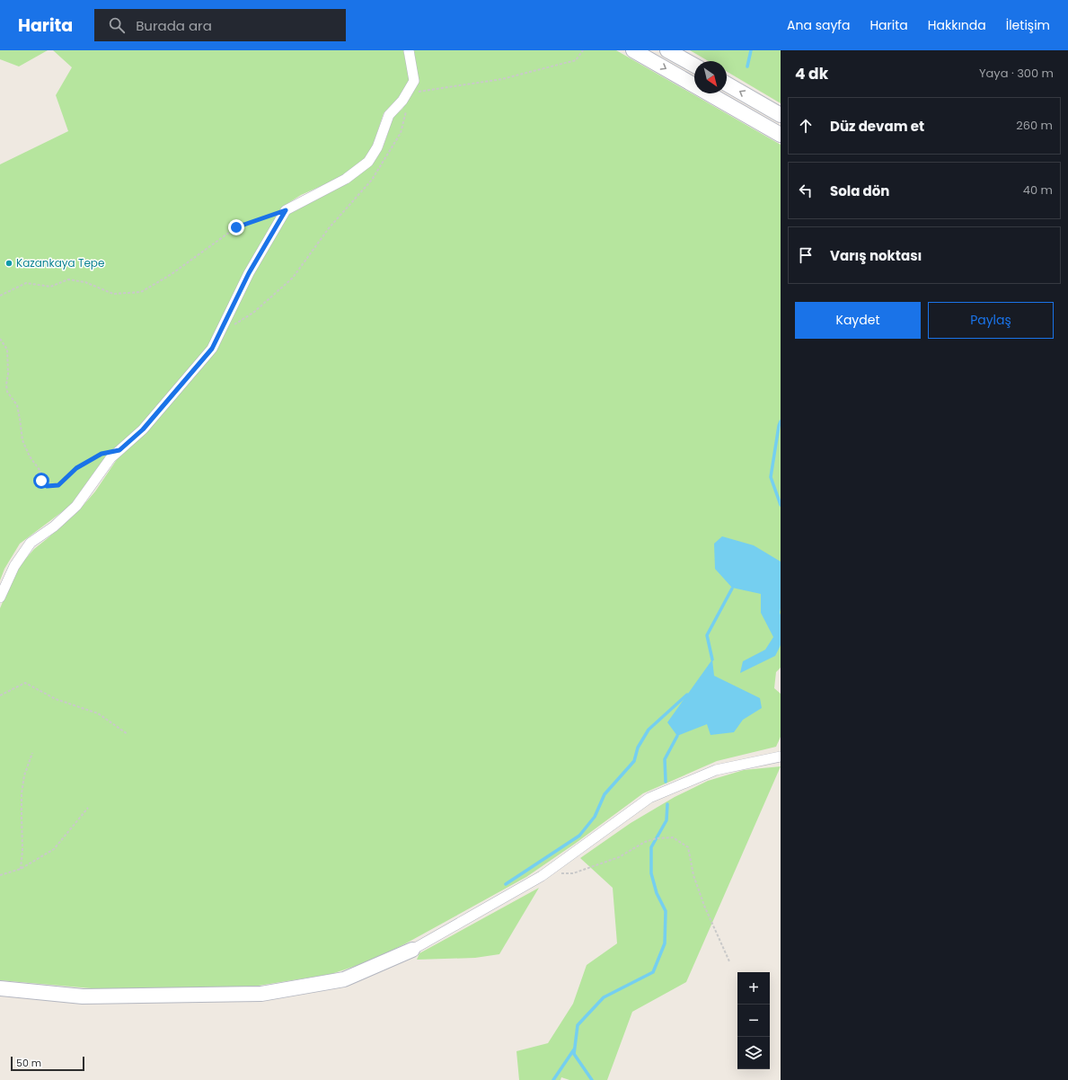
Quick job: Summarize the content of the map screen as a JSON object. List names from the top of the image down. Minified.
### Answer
{"places":["Kazankaya Tepe"],"scale_bar":"50 m","north":"bottom right","page":{"header":"Harita","search":"Burada ara","nav":["Ana sayfa","Harita","Hakkında","İletişim"],"heading":["4 dk","Yaya · 300 m"],"list":[["Düz devam et","260 m"],["Sola dön","40 m"],"Varış noktası"],"buttons":["Kaydet","Paylaş"],"map_buttons":["+","−"],"scale":"50 m"}}
